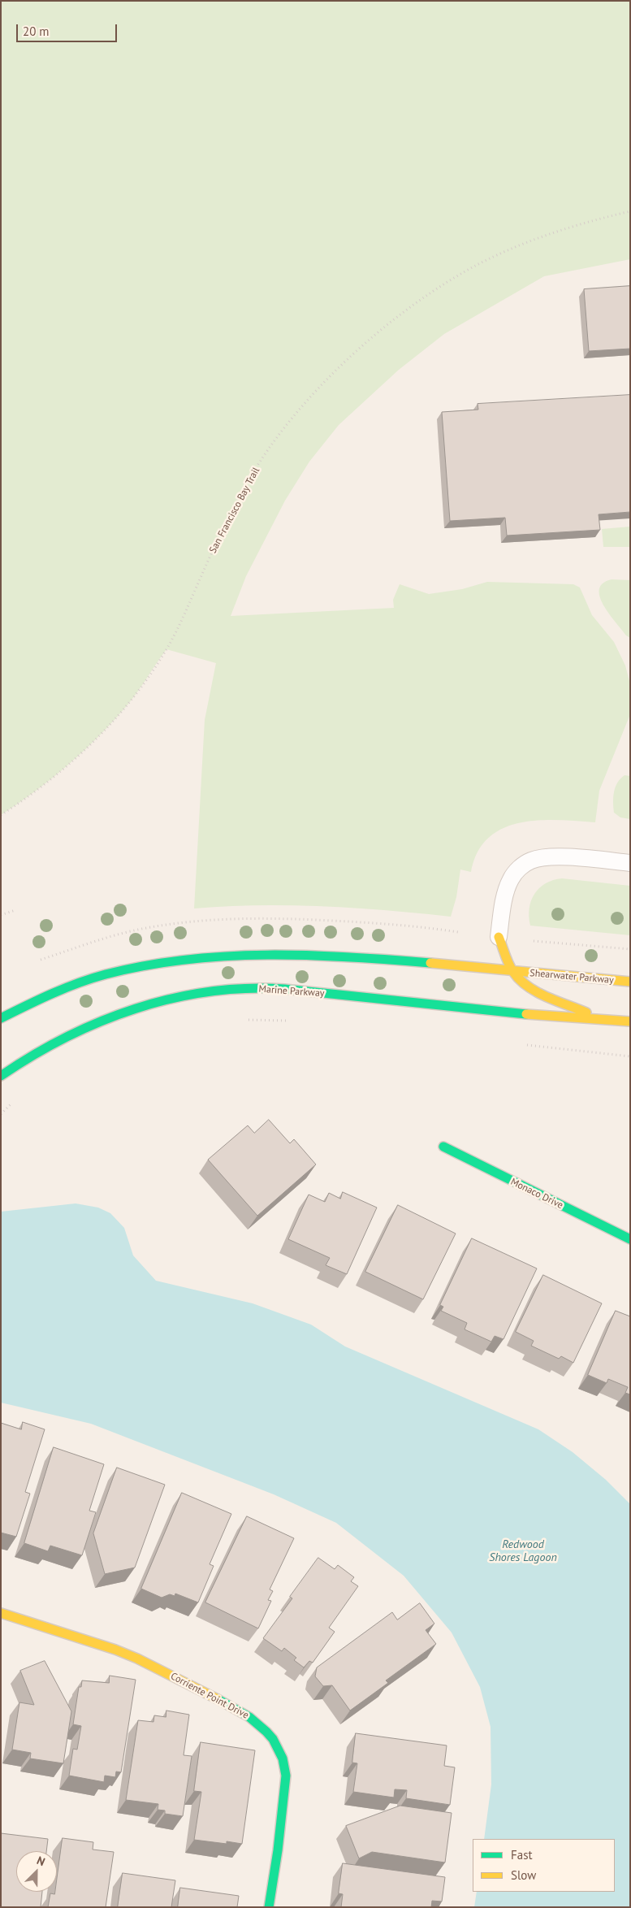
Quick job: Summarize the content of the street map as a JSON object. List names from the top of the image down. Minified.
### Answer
{"streets":{"main road":["Shearwater Parkway","Marine Parkway","Monaco Drive","Corriente Point Drive"],"path":["San Francisco Bay Trail"]},"water":["Redwood Shores Lagoon"],"legend":["Fast","Slow"],"scale_bar":"20 m","north":"top right"}
